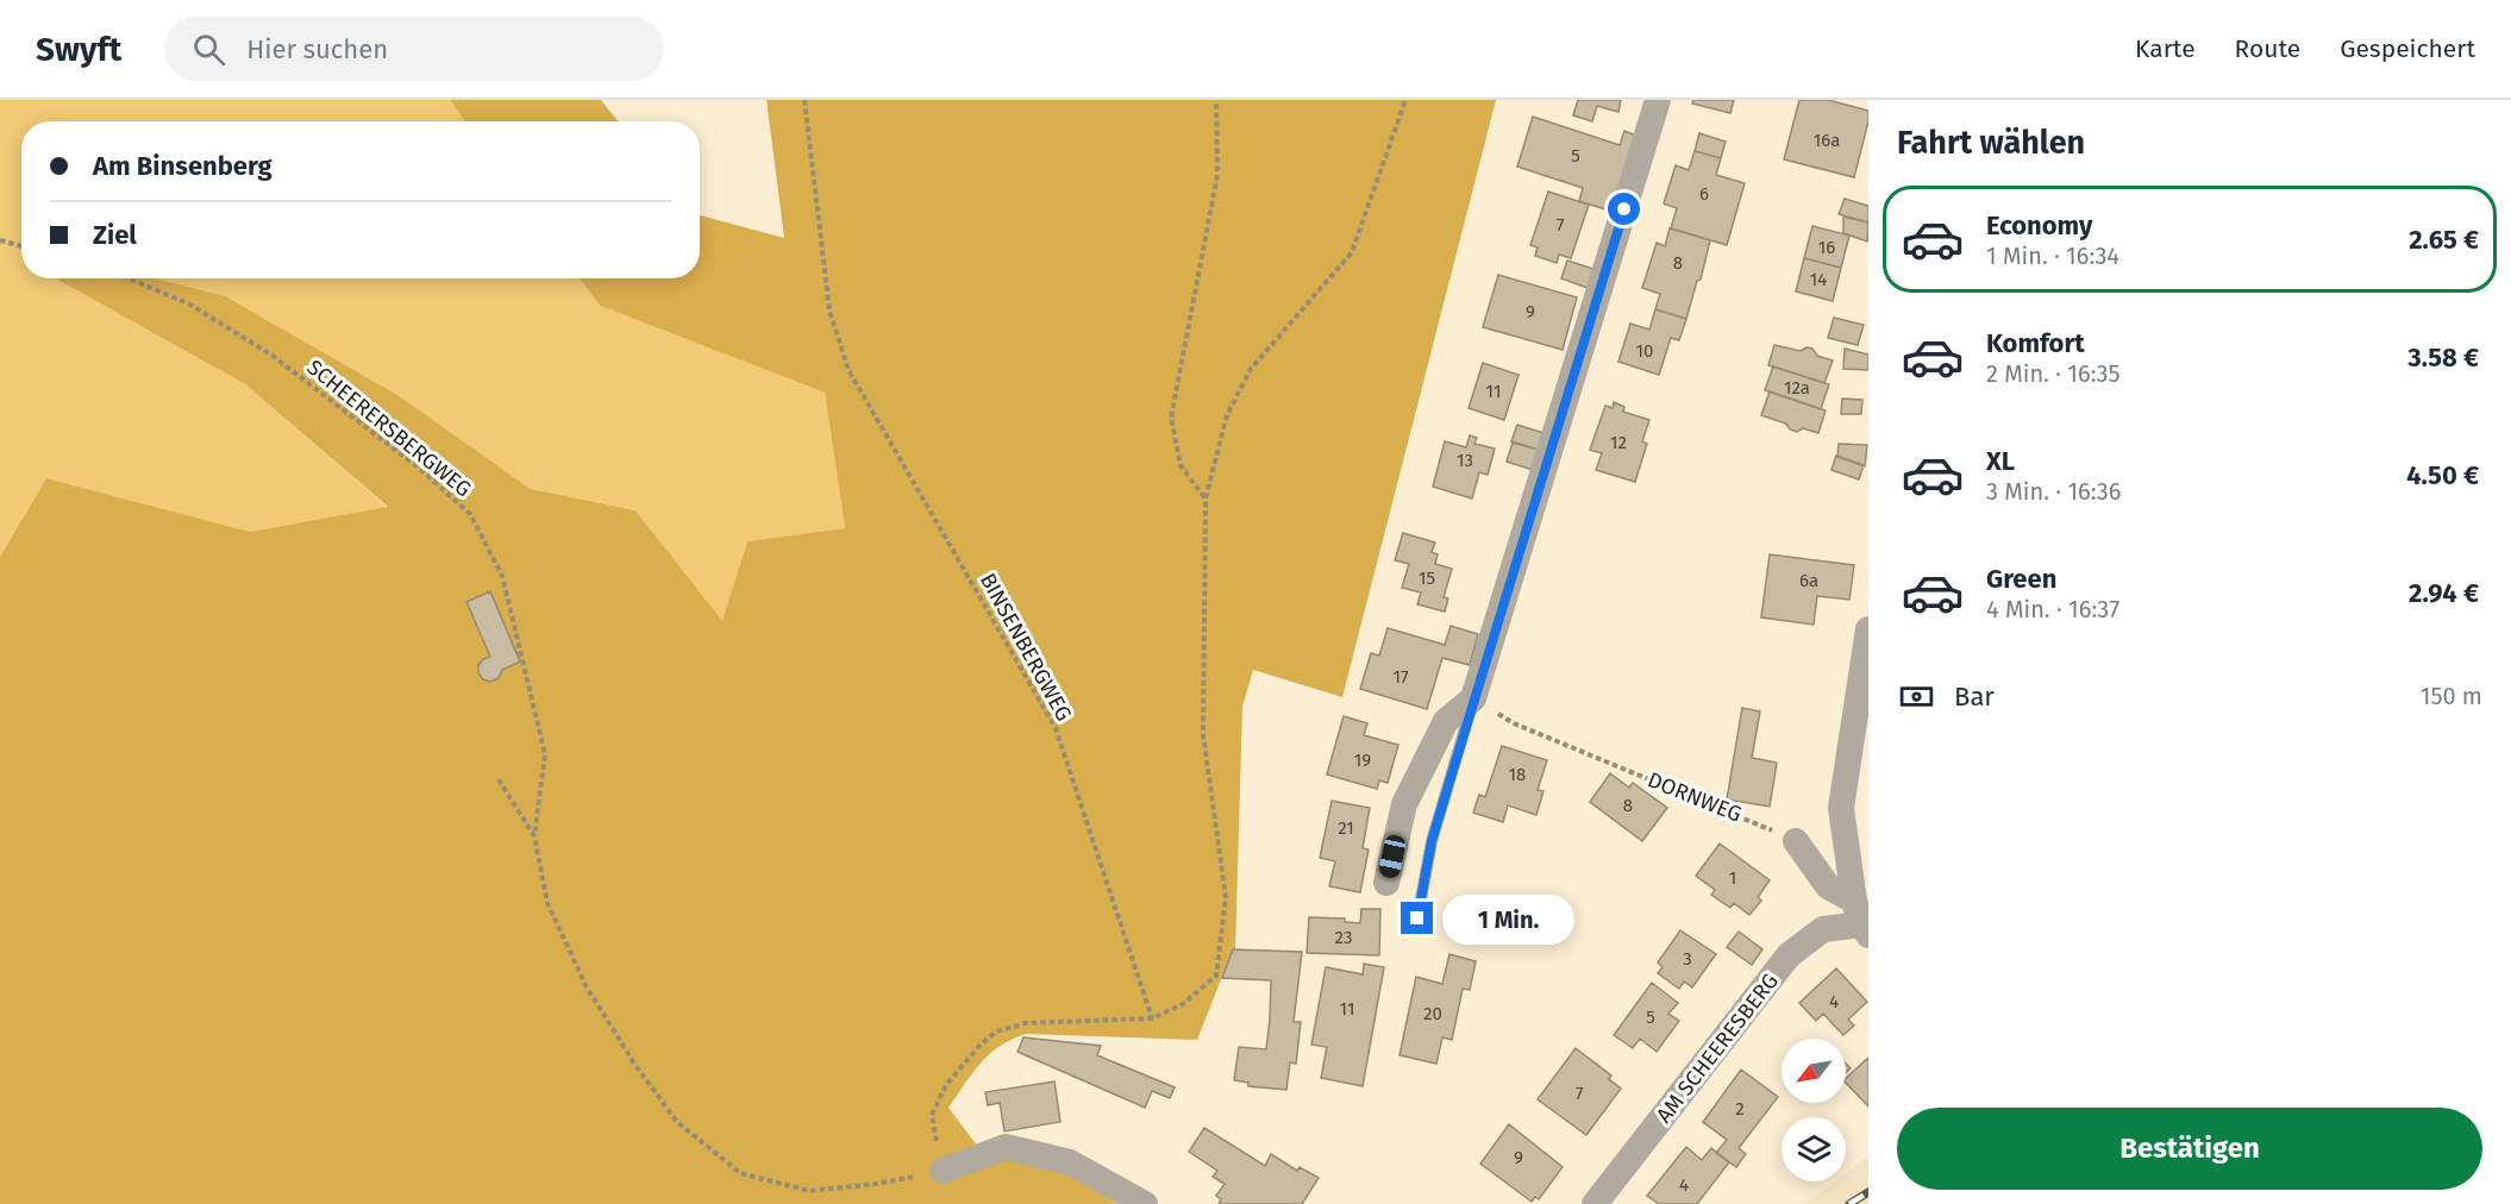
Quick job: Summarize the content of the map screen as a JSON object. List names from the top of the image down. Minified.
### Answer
{"streets":{"street":["AM SCHEERESBERG"],"path":["SCHEERERSBERGWEG","BINSENBERGWEG","DORNWEG"]},"house_numbers":["16a","5","6","7","16","8","14","9","10","12a","11","12","13","15","6a","17","19","18","8","21","1","23","3","4","11","20","5","7","2","9","4"],"north":"bottom left","page":{"header":"Swyft","search":"Hier suchen","nav":["Karte","Route","Gespeichert"],"heading":"Fahrt wählen","banner":["Am Binsenberg","Ziel"],"list":[{"name":"Economy","note":"1 Min. · 16:34","value":"2.65 €"},{"name":"Komfort","note":"2 Min. · 16:35","value":"3.58 €"},{"name":"XL","note":"3 Min. · 16:36","value":"4.50 €"},{"name":"Green","note":"4 Min. · 16:37","value":"2.94 €"}],"pay":["Bar","150 m"],"bubble":"1 Min.","buttons":"Bestätigen"}}
